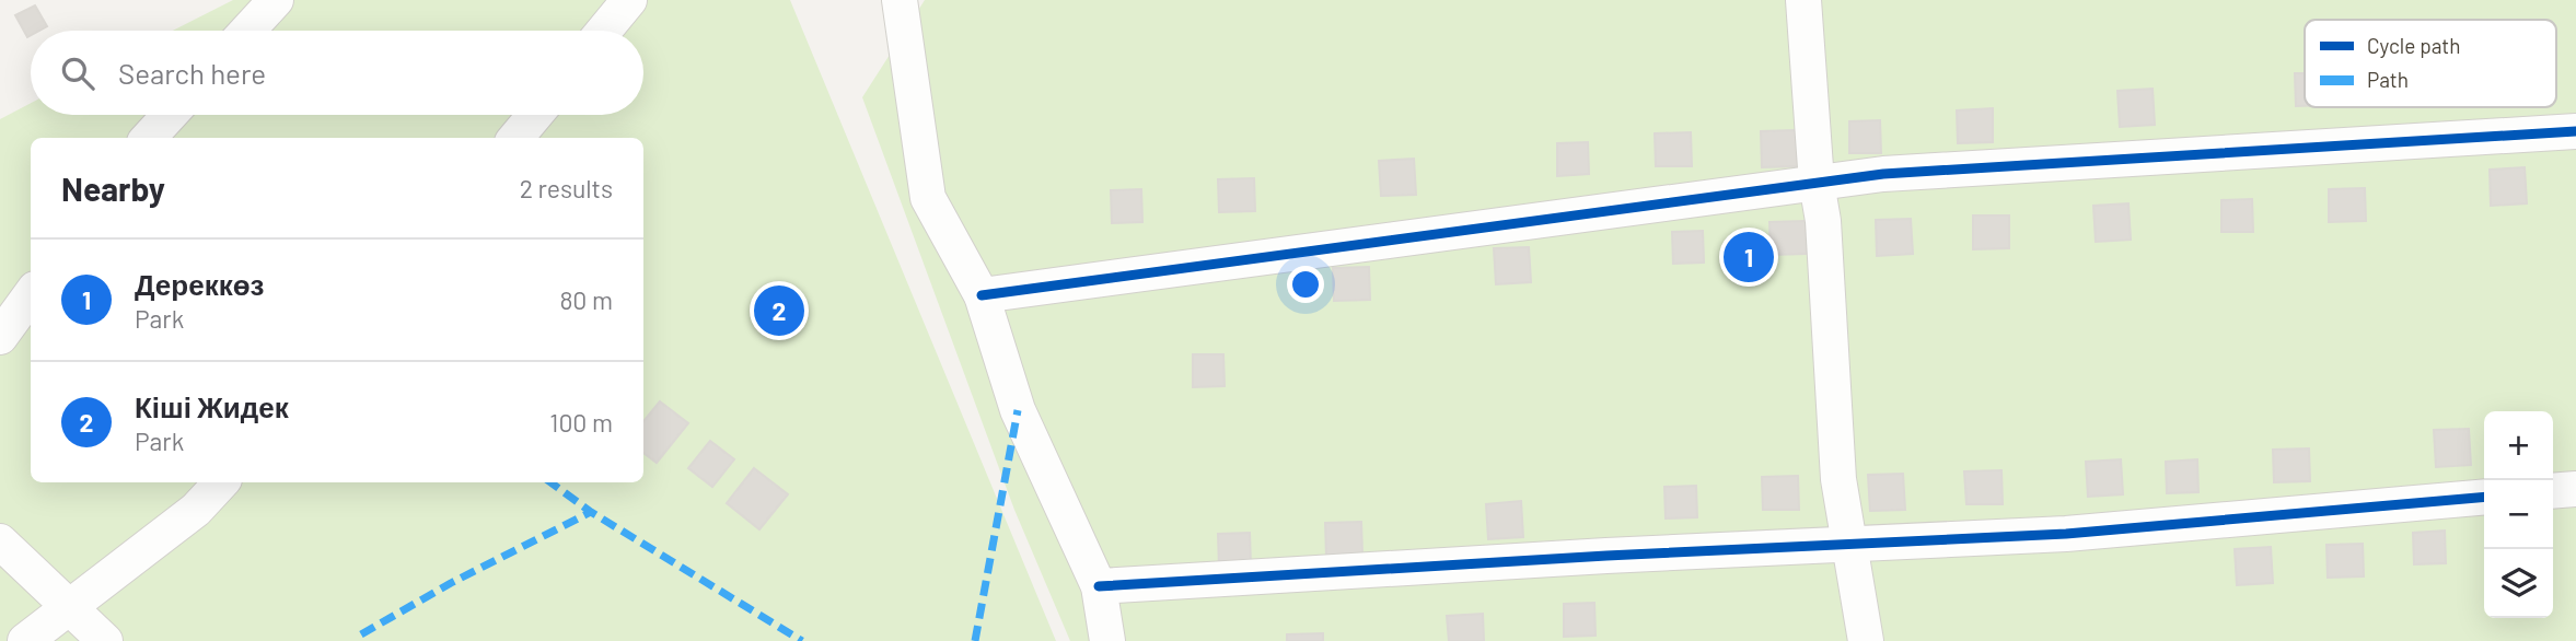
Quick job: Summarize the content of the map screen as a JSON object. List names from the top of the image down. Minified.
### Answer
{"legend":["Cycle path","Path"],"page":{"search":"Search here","heading":["Nearby","2 results"],"pins":["1","2"],"list":[{"mark":"1","name":"Дереккөз","note":"Park","value":"80 m"},{"mark":"2","name":"Кіші Жидек","note":"Park","value":"100 m"}],"map_buttons":["+","−"]}}
